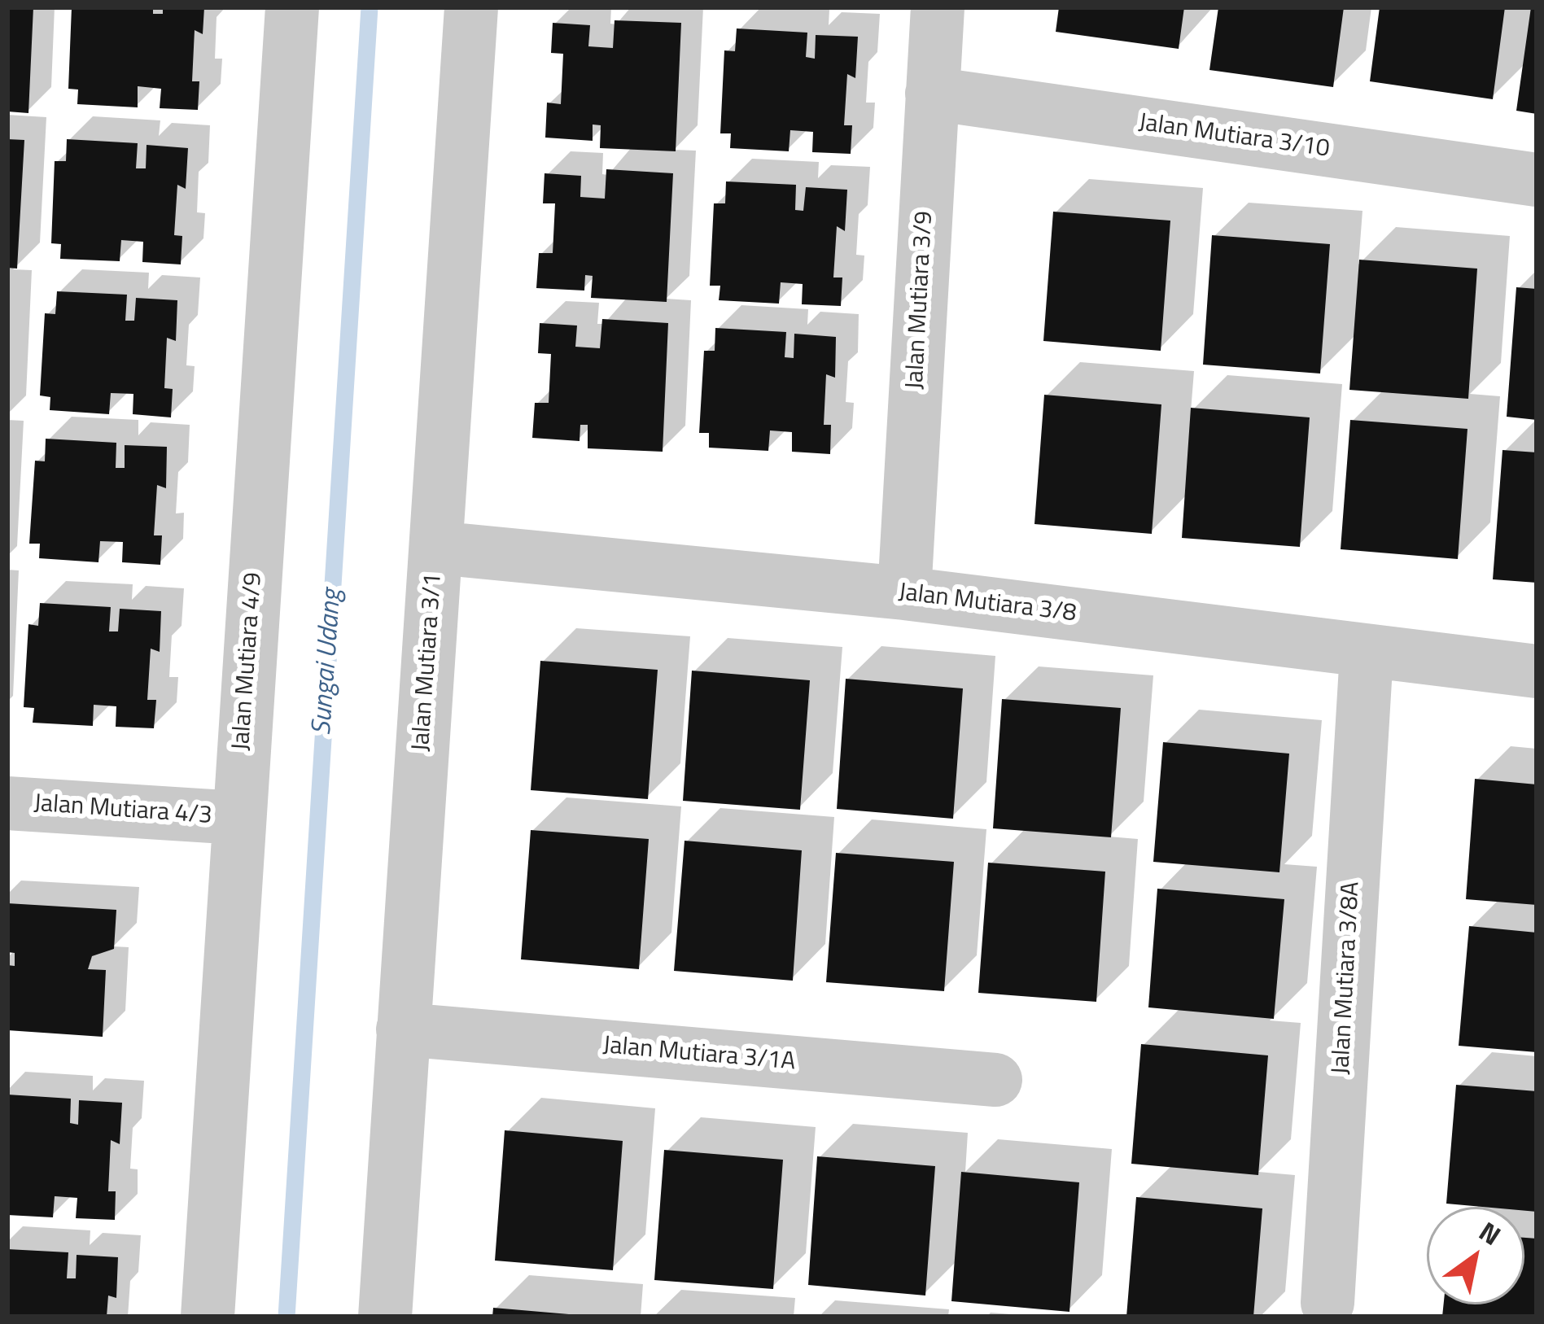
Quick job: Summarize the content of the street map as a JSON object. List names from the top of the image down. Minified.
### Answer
{"streets":{"street":["Jalan Mutiara 3/10","Jalan Mutiara 3/9","Jalan Mutiara 3/8","Jalan Mutiara 4/9","Jalan Mutiara 3/1","Jalan Mutiara 4/3","Jalan Mutiara 3/8A","Jalan Mutiara 3/1A"]},"crossings":[["Jalan Mutiara 3/10","Jalan Mutiara 3/9"],["Jalan Mutiara 3/9","Jalan Mutiara 3/8"],["Jalan Mutiara 3/8","Jalan Mutiara 3/1"],["Jalan Mutiara 3/8","Jalan Mutiara 3/8A"],["Jalan Mutiara 4/9","Jalan Mutiara 4/3"],["Jalan Mutiara 3/1","Jalan Mutiara 3/1A"]],"water":["Sungai Udang"],"north":"top right"}
